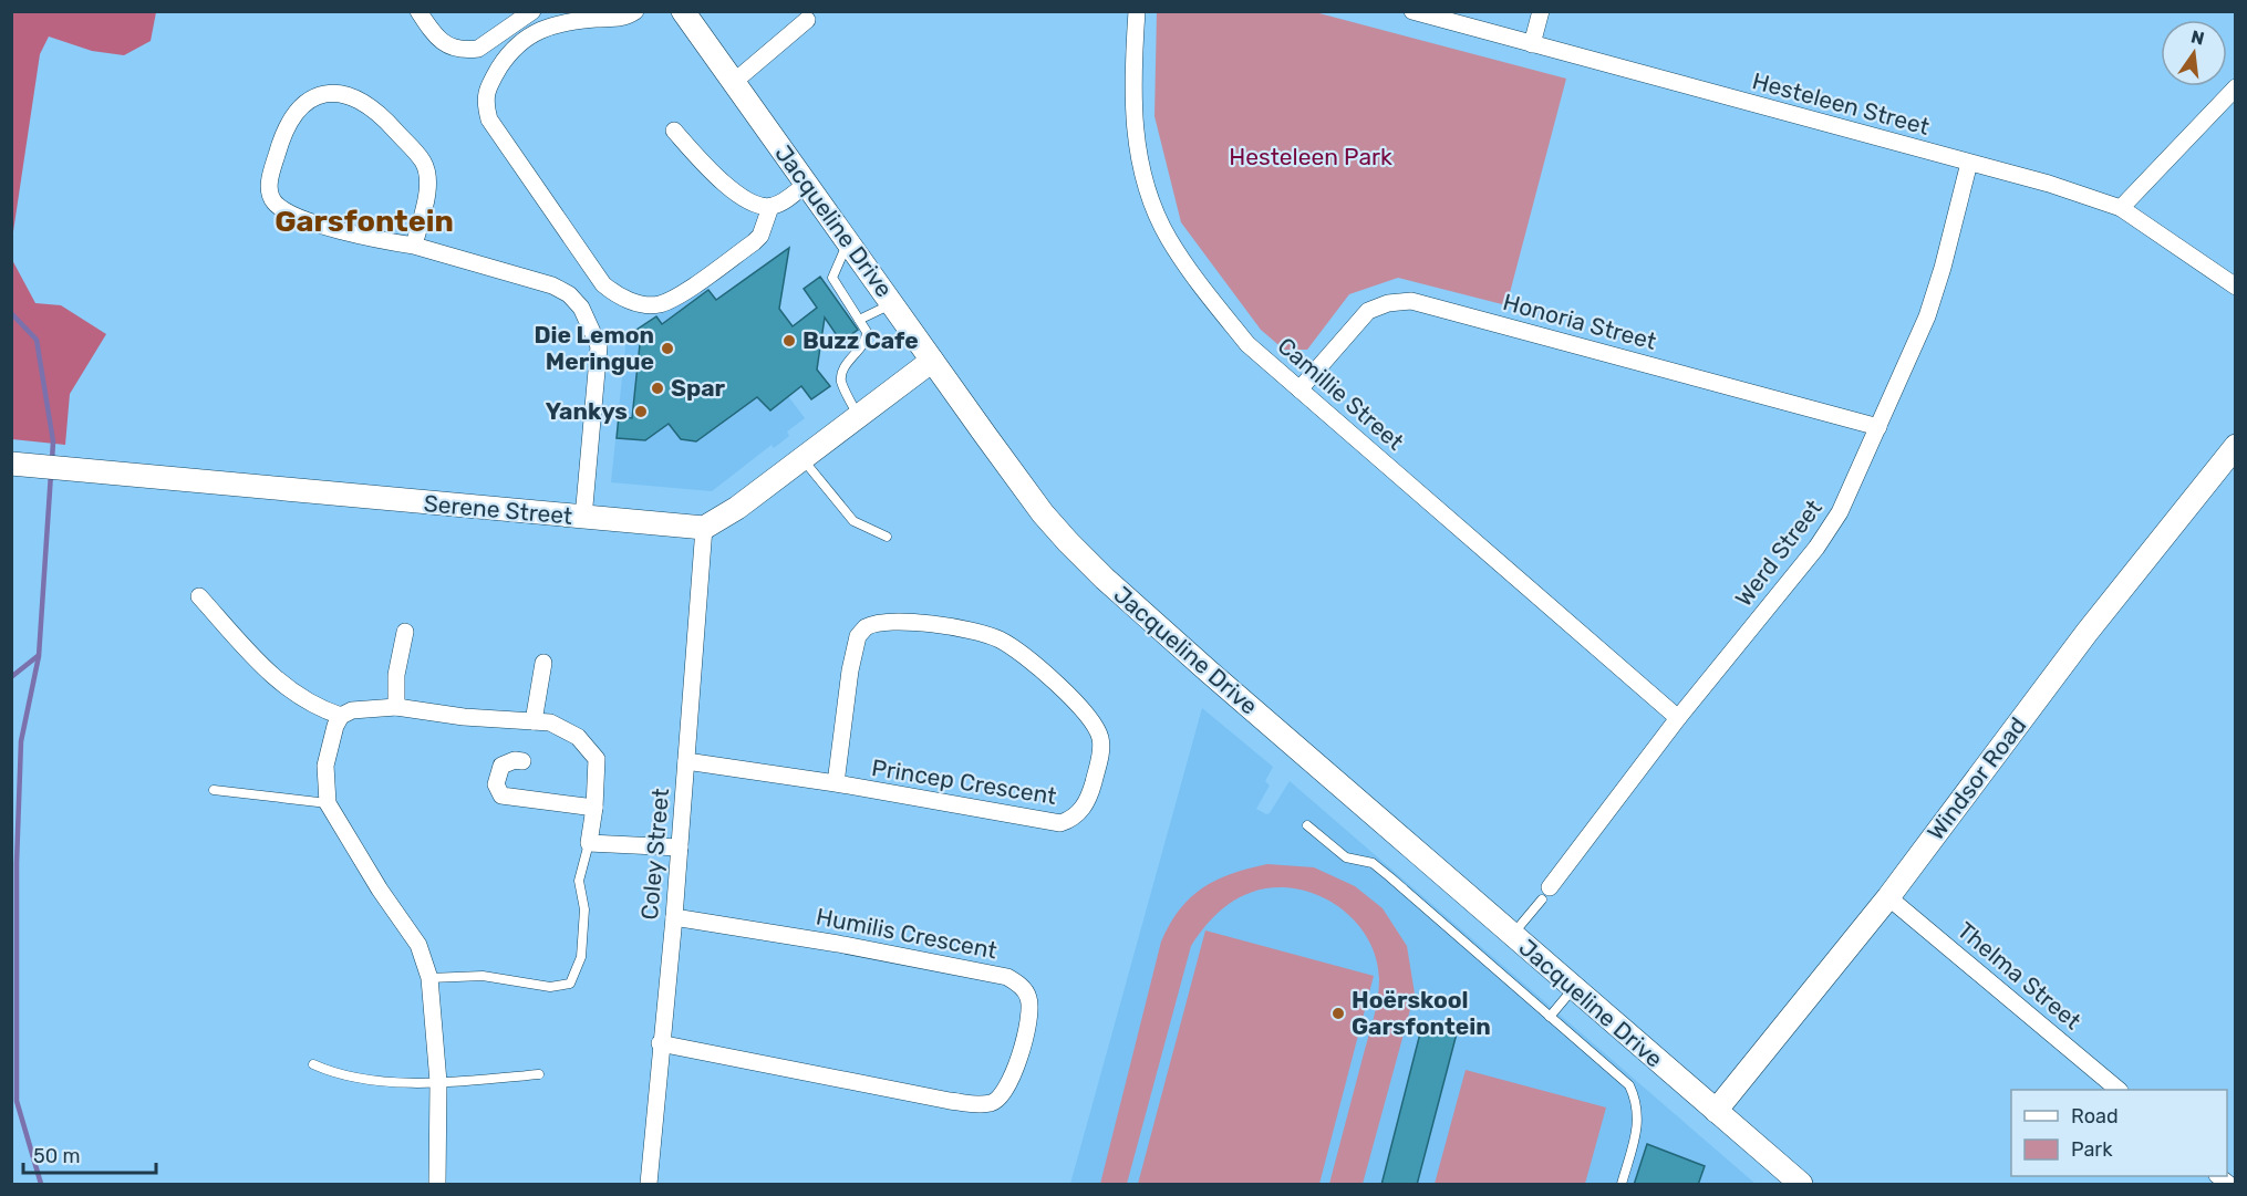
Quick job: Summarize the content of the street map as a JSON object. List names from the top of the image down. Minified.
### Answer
{"streets":{"street":["Hesteleen Street","Jacqueline Drive","Honoria Street","Camillie Street","Serene Street","Werd Street","Windsor Road","Princep Crescent","Coley Street","Humilis Crescent","Thelma Street"]},"crossings":[["Hesteleen Street","Werd Street"],["Jacqueline Drive","Windsor Road"],["Honoria Street","Camillie Street"],["Honoria Street","Werd Street"],["Camillie Street","Werd Street"],["Serene Street","Coley Street"],["Windsor Road","Thelma Street"],["Princep Crescent","Coley Street"],["Coley Street","Humilis Crescent"]],"districts":["Garsfontein"],"parks":["Hesteleen Park"],"places":["Buzz Cafe","Die Lemon Meringue","Spar","Yankys","Hoërskool Garsfontein"],"legend":["Road","Park"],"scale_bar":"50 m","north":"top"}
